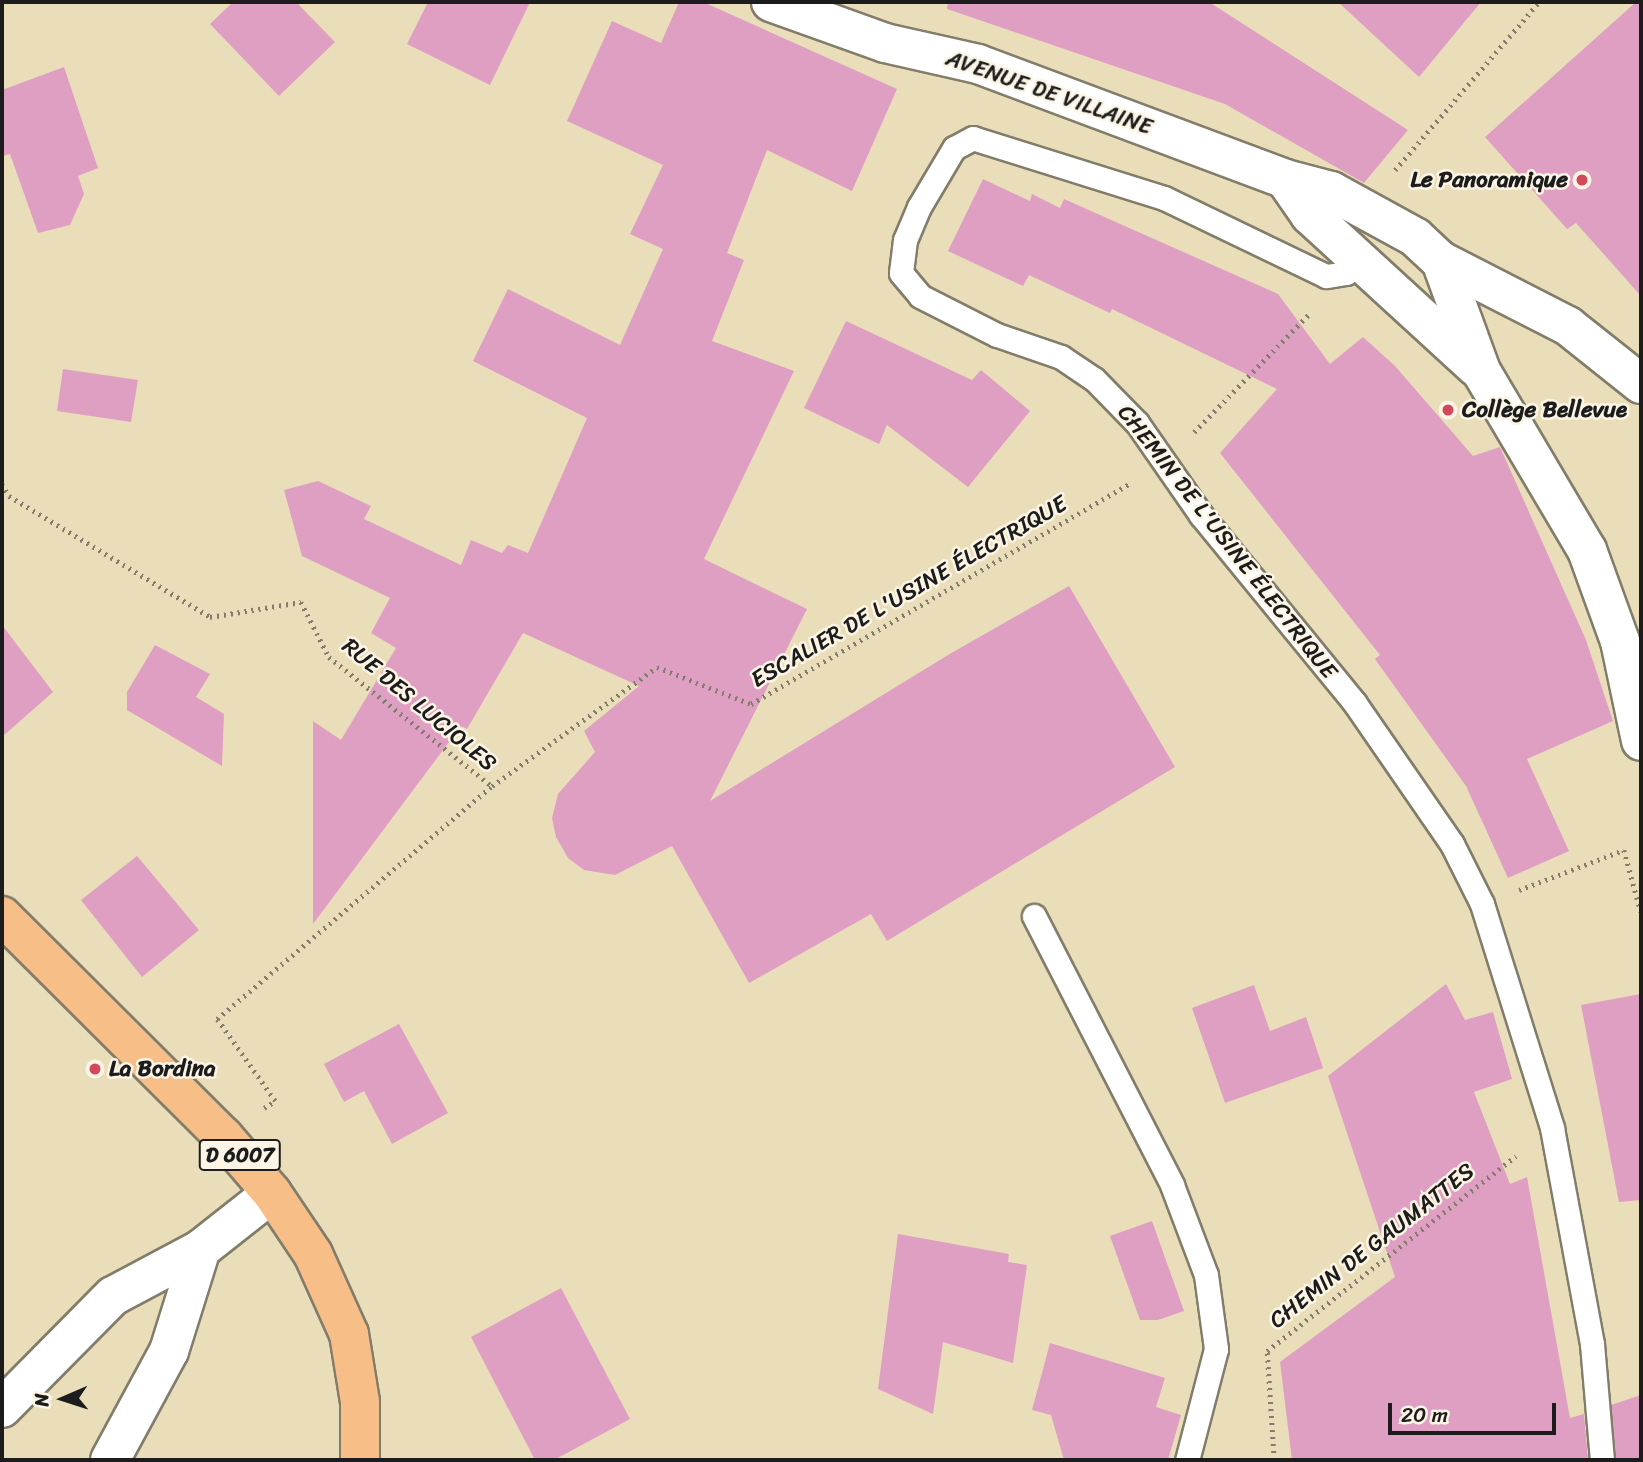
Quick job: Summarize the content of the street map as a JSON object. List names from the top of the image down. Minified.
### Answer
{"streets":{"main road":["D 6007"],"street":["AVENUE DE VILLAINE"],"lane":["CHEMIN DE L'USINE ÉLECTRIQUE"],"path":["ESCALIER DE L'USINE ÉLECTRIQUE","RUE DES LUCIOLES","CHEMIN DE GAUMATTES"]},"crossings":[["CHEMIN DE L'USINE ÉLECTRIQUE","ESCALIER DE L'USINE ÉLECTRIQUE"],["CHEMIN DE L'USINE ÉLECTRIQUE","CHEMIN DE GAUMATTES"],["ESCALIER DE L'USINE ÉLECTRIQUE","RUE DES LUCIOLES"],["RUE DES LUCIOLES","D 6007"]],"places":["Le Panoramique","Collège Bellevue","La Bordina"],"scale_bar":"20 m","north":"left"}
